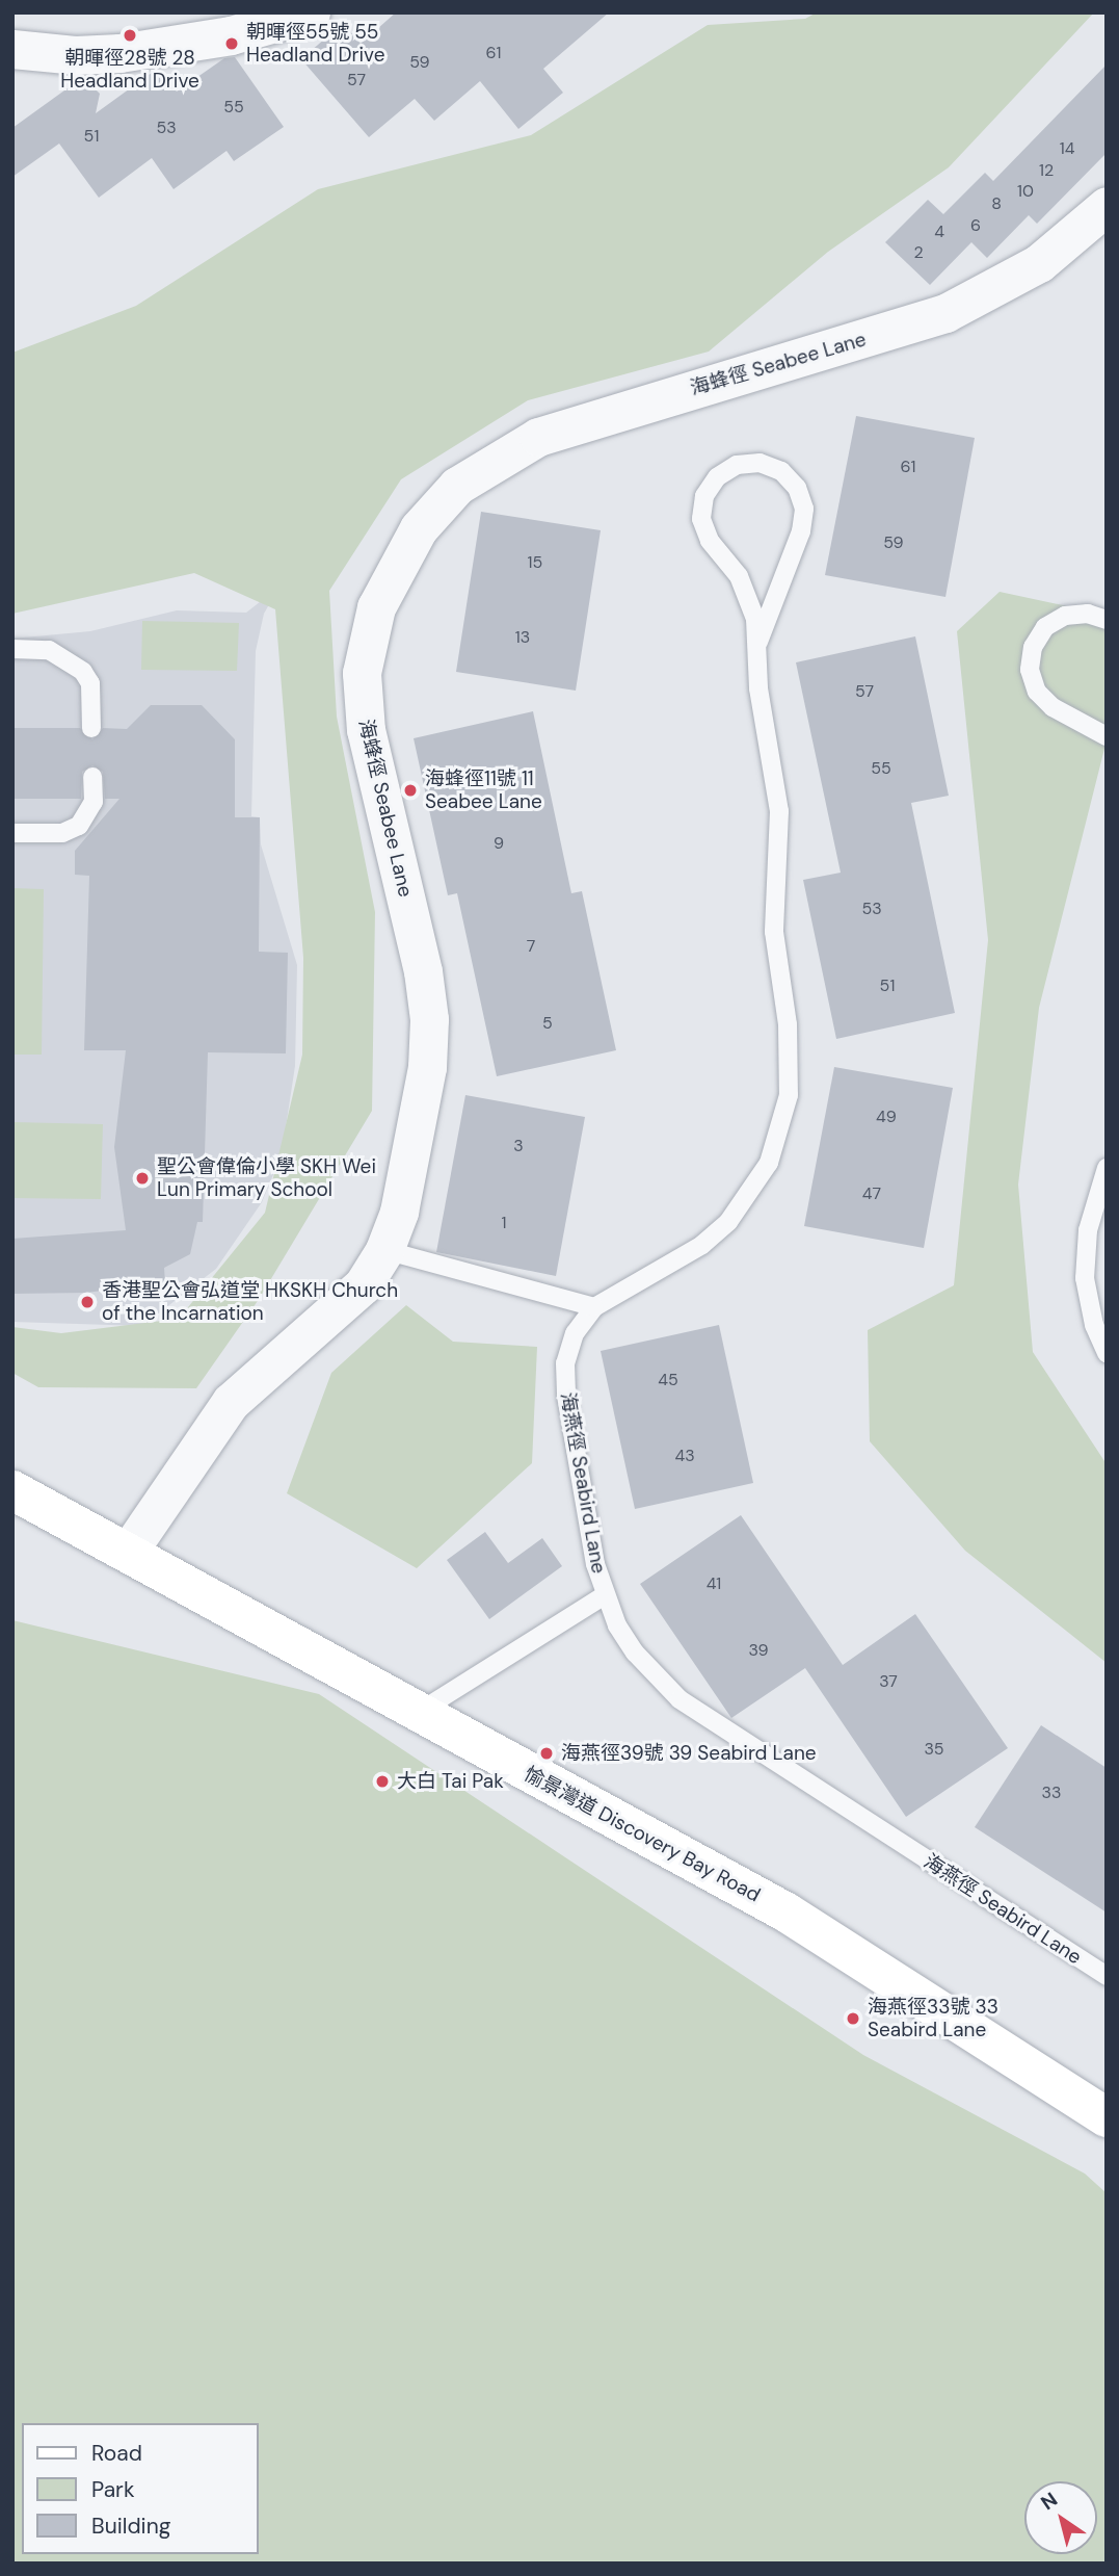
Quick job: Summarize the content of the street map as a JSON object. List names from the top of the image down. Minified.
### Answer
{"streets":{"street":["海蜂徑 Seabee Lane","愉景灣道 Discovery Bay Road"],"lane":["海燕徑 Seabird Lane"]},"crossings":[["海蜂徑 Seabee Lane","愉景灣道 Discovery Bay Road"],["海燕徑 Seabird Lane","愉景灣道 Discovery Bay Road"]],"places":["朝暉徑28號 28 Headland Drive","朝暉徑55號 55 Headland Drive","海蜂徑11號 11 Seabee Lane","聖公會偉倫小學 SKH Wei Lun Primary School","香港聖公會弘道堂 HKSKH Church of the Incarnation","海燕徑39號 39 Seabird Lane","大白 Tai Pak","海燕徑33號 33 Seabird Lane"],"house_numbers":["61","59","57","55","53","51","14","12","10","8","6","4","2","61","59","15","13","57","55","9","53","7","51","5","49","3","47","1","45","43","41","39","37","35","33"],"legend":["Road","Park","Building"],"north":"top left"}
